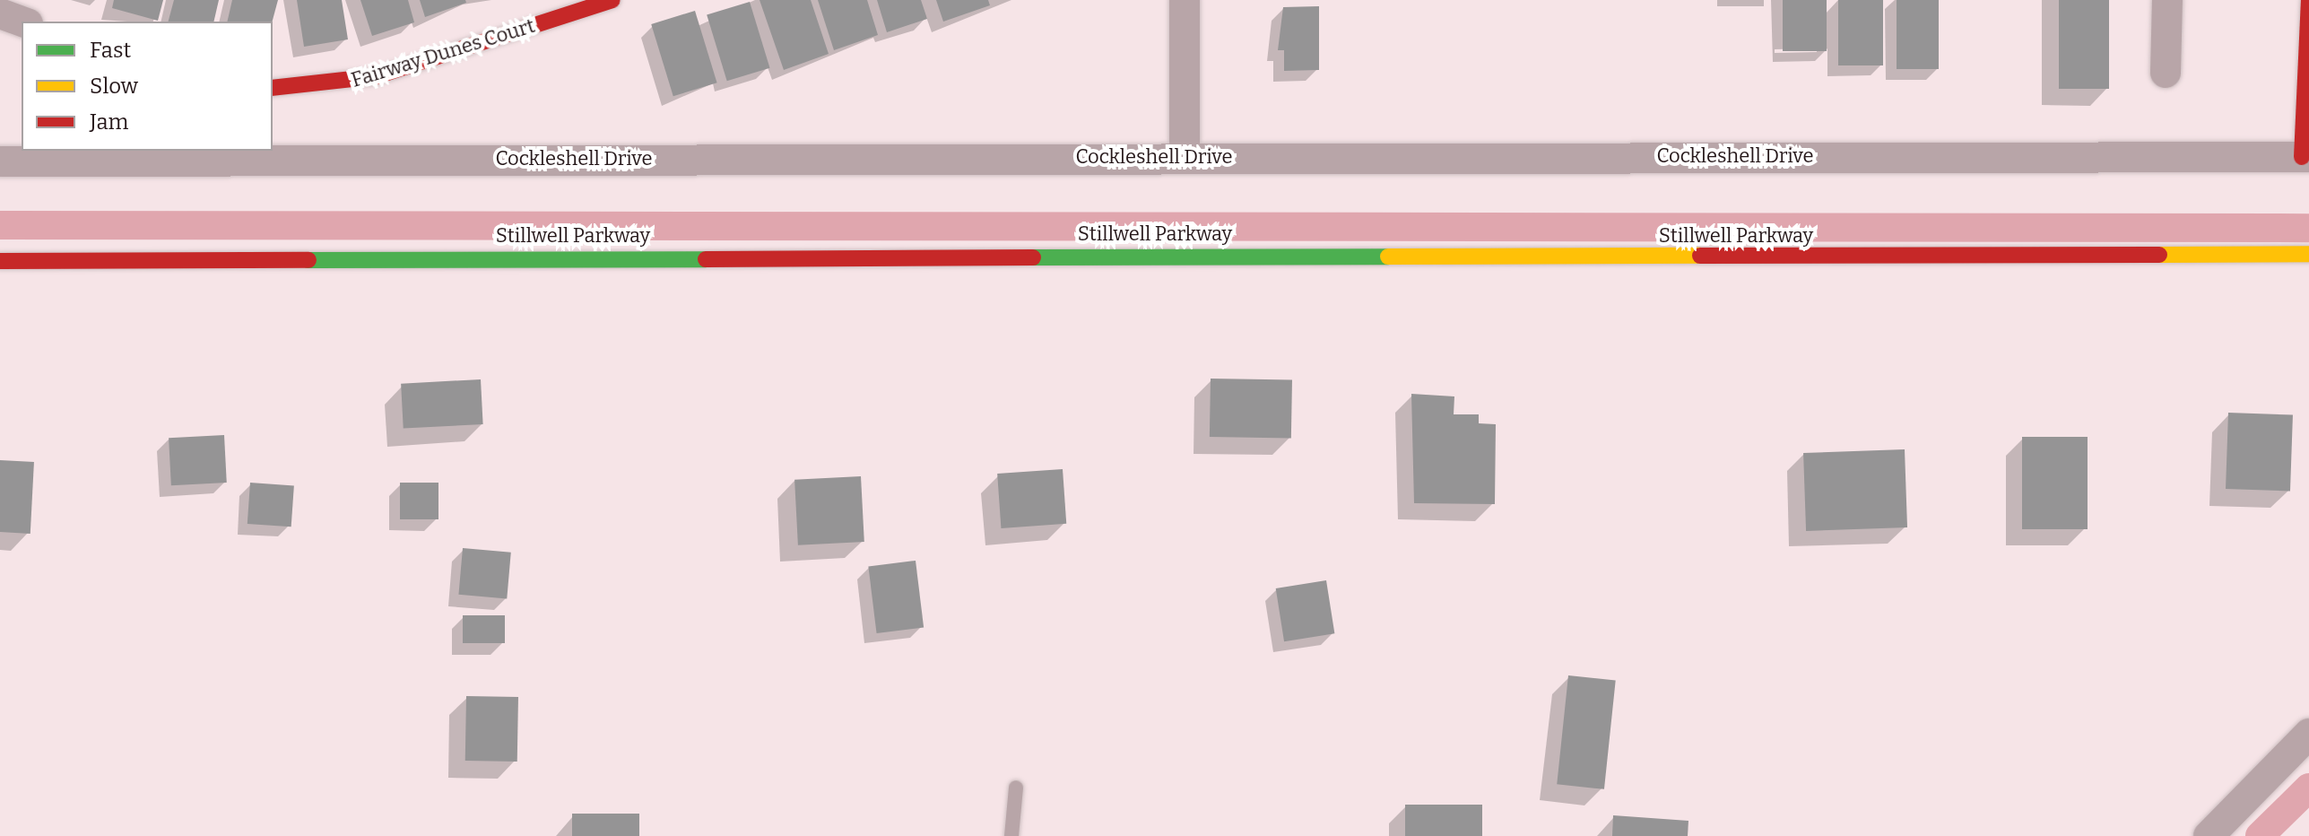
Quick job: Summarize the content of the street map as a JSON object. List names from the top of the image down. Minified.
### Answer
{"streets":{"street":["Fairway Dunes Court","Cockleshell Drive","Stillwell Parkway"]},"legend":["Fast","Slow","Jam"]}
